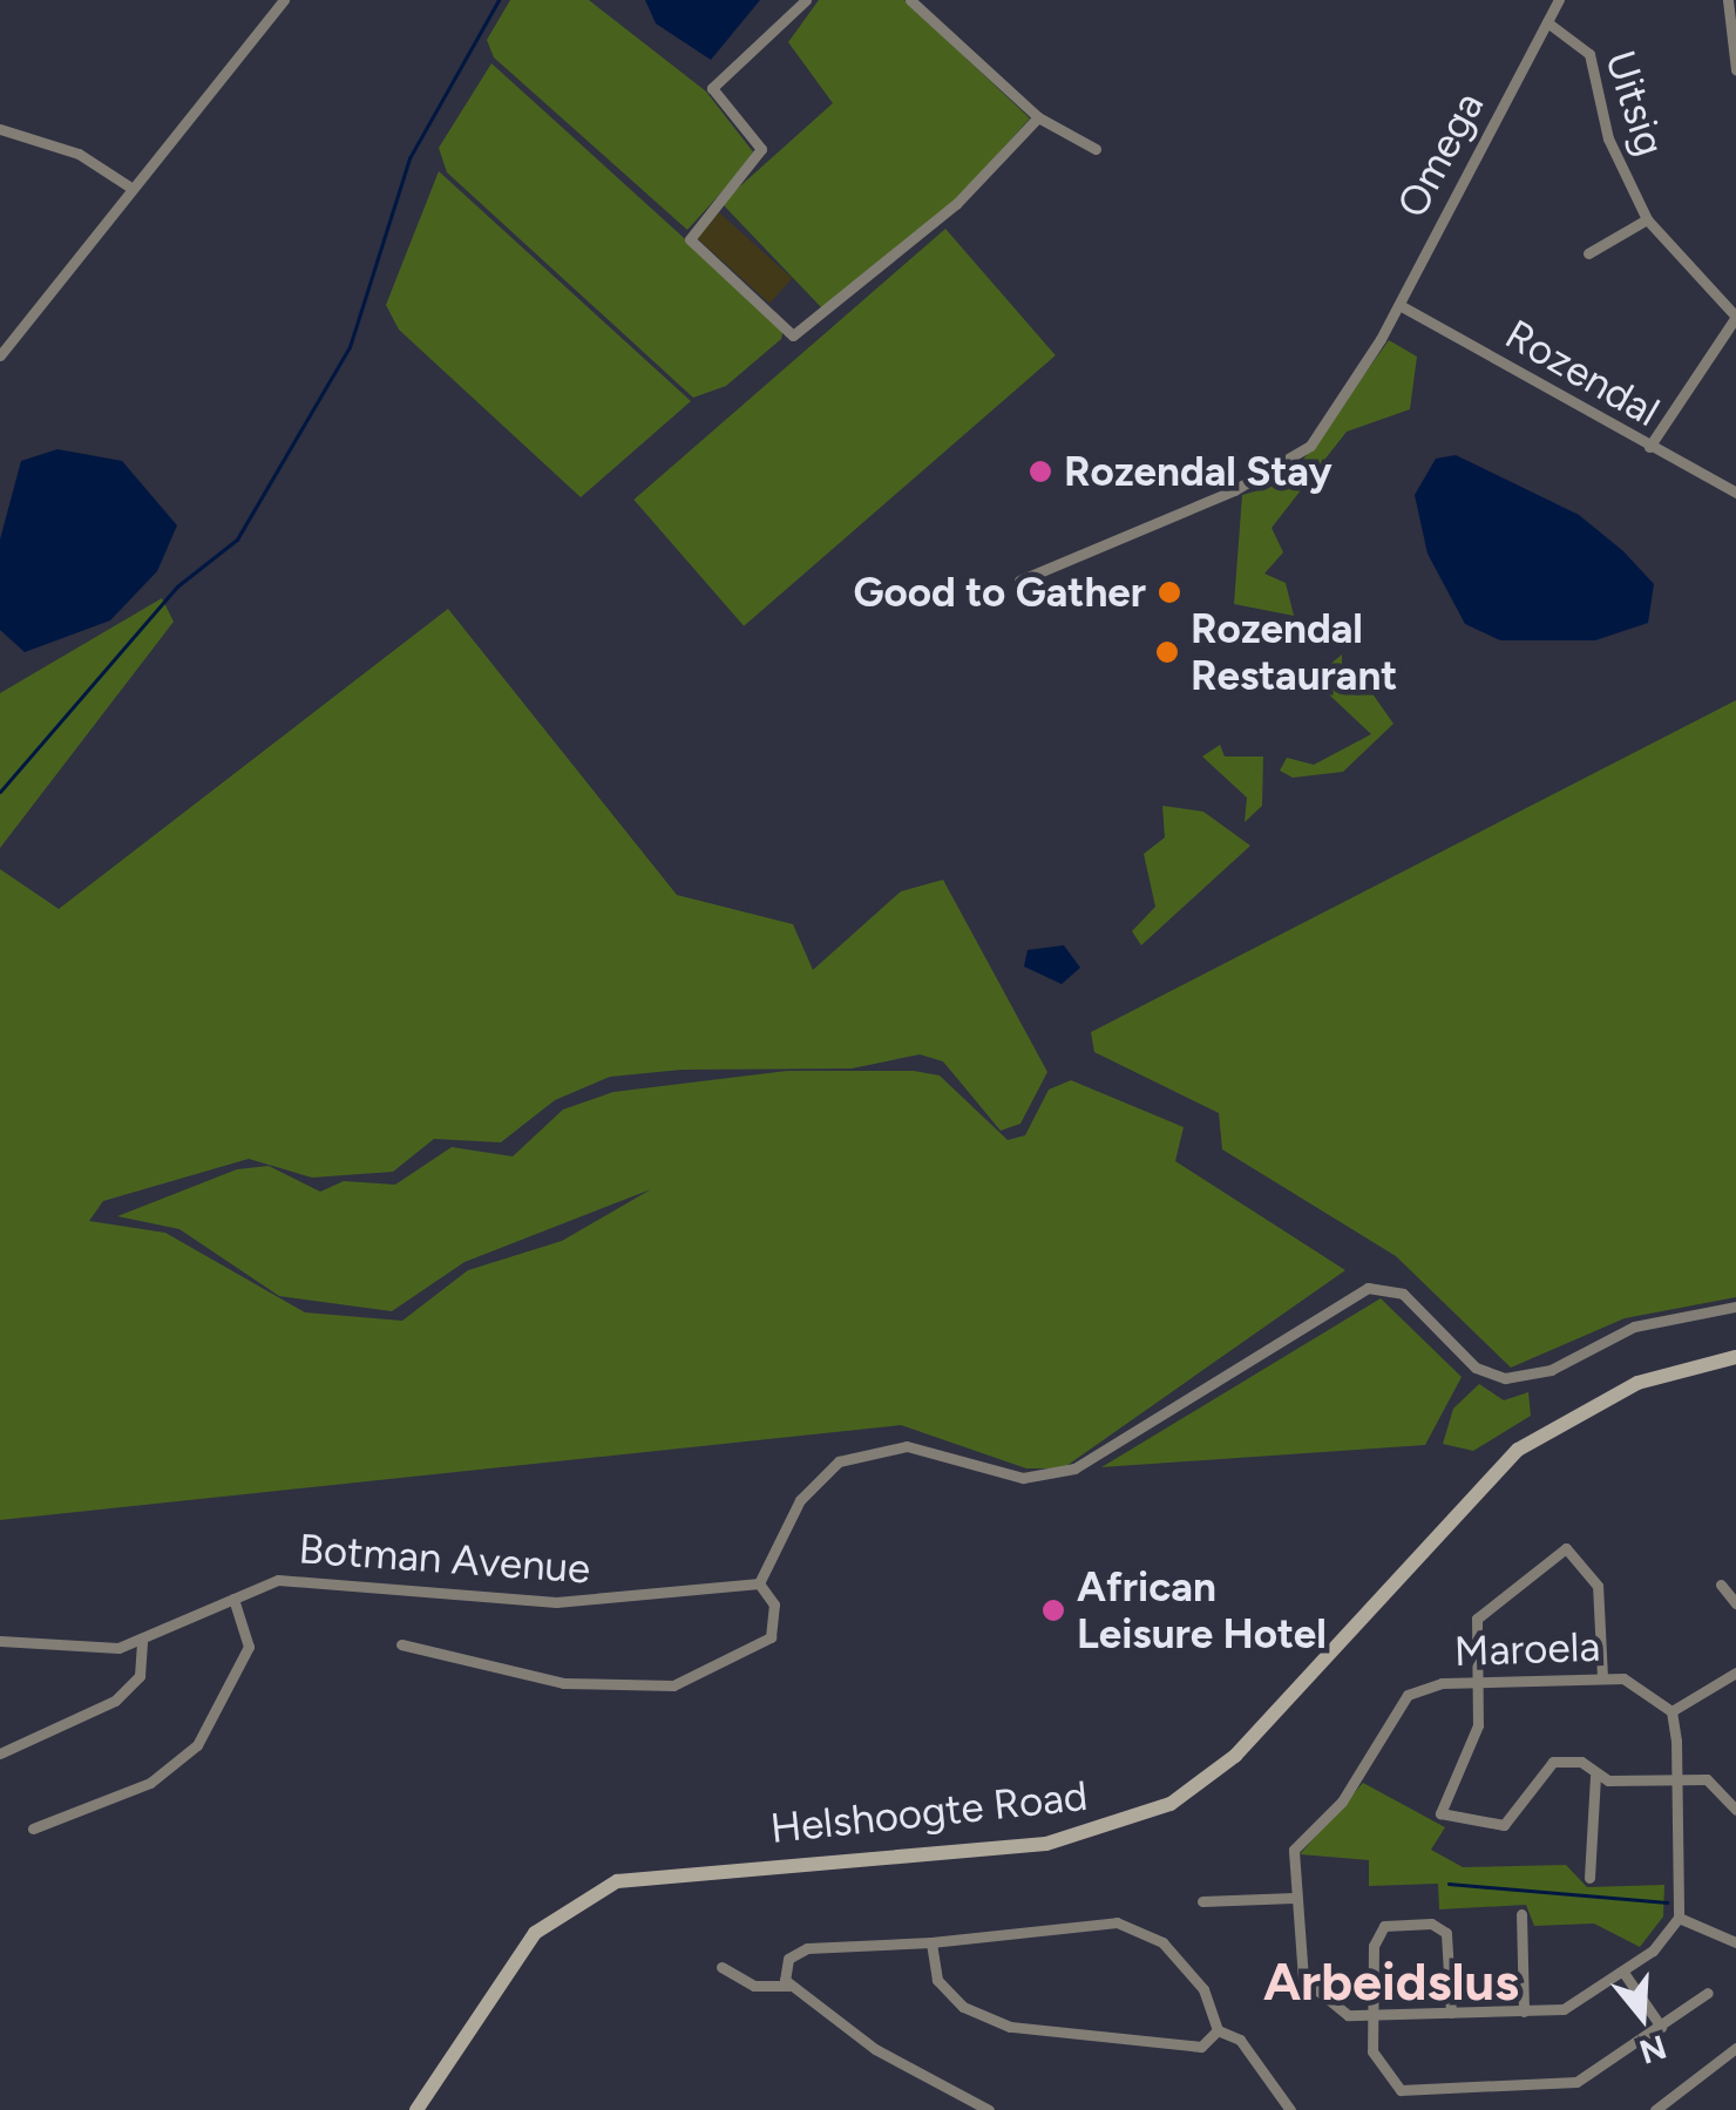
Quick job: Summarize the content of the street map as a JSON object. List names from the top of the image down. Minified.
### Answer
{"streets":{"main road":["Helshoogte Road"],"street":["Uitsig","Omega","Rozendal","Botman Avenue","Maroela"]},"crossings":[["Uitsig","Omega"],["Omega","Rozendal"]],"districts":["Arbeidslus"],"places":["Rozendal Stay","Good to Gather","Rozendal Restaurant","African Leisure Hotel"],"north":"bottom"}
